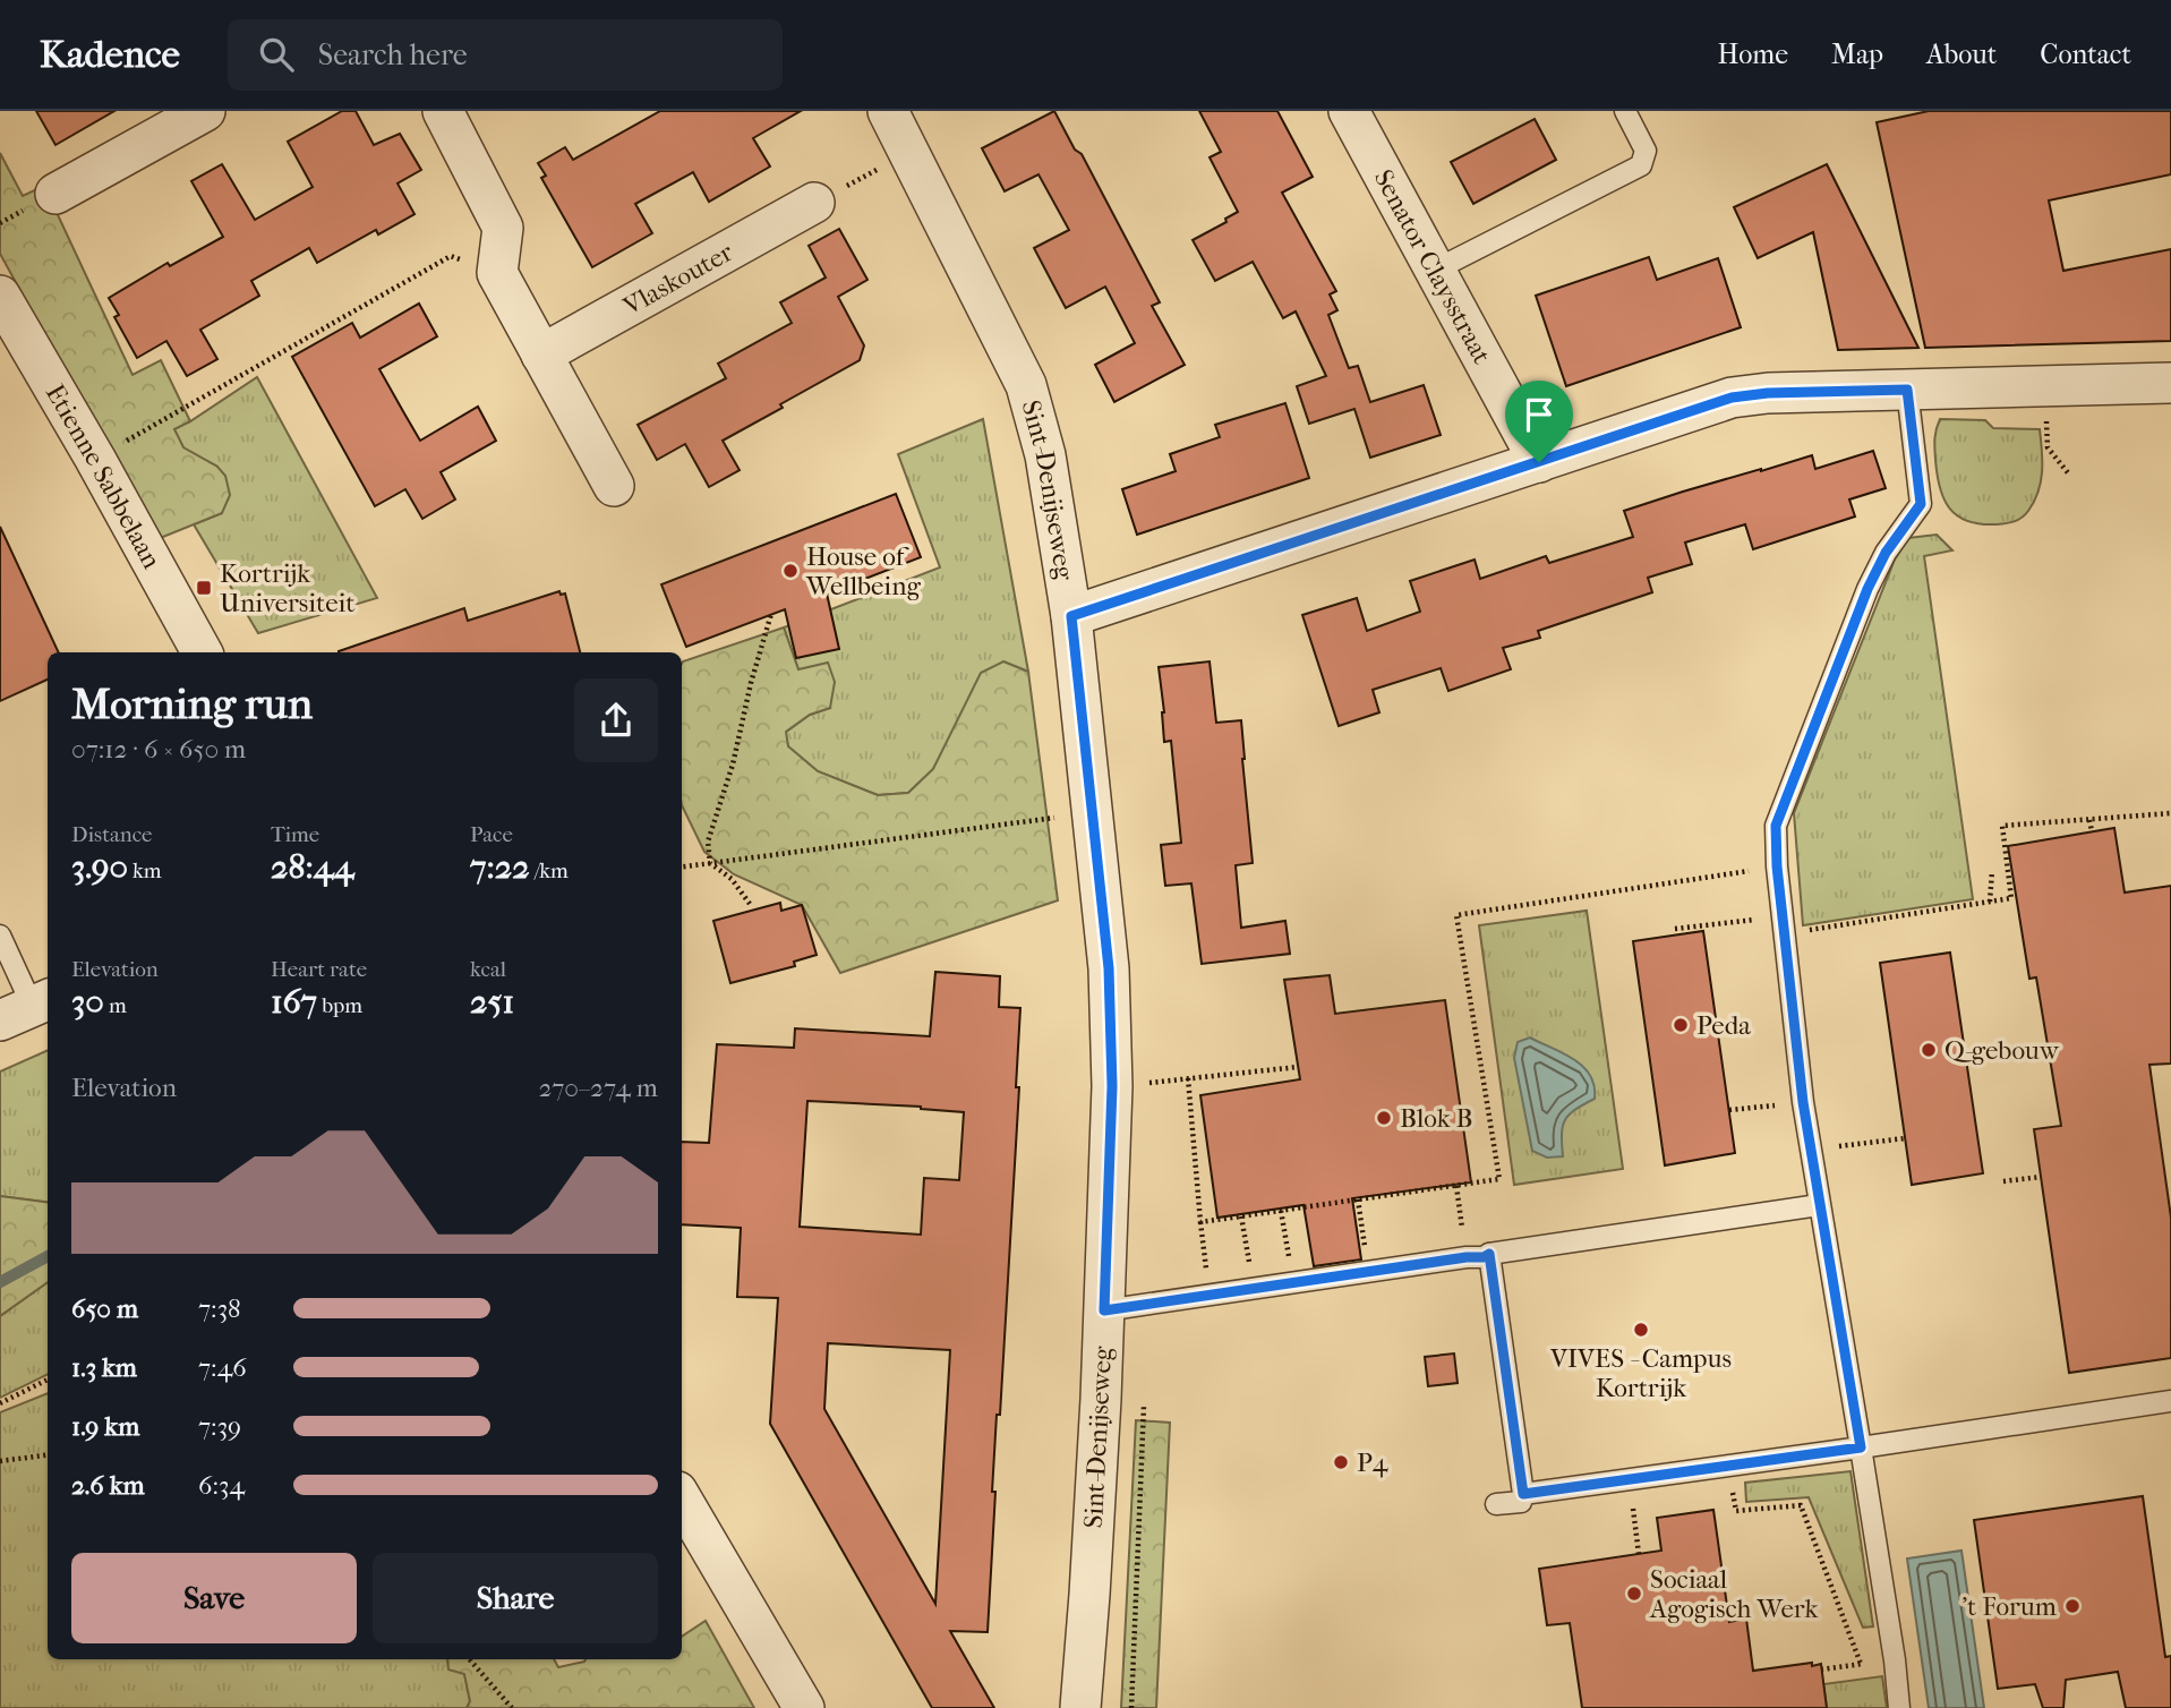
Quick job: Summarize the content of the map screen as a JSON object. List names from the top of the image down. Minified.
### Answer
{"streets":{"street":["Senator Claysstraat","Vlaskouter","Etienne Sabbelaan","Sint-Denijseweg"]},"places":{"other":["House of Wellbeing","Peda","Q-gebouw","Blok B","VIVES - Campus Kortrijk","P4","Sociaal Agogisch Werk","'t Forum"],"transit":["Kortrijk Universiteit"]},"page":{"header":"Kadence","search":"Search here","nav":["Home","Map","About","Contact"],"heading":["Morning run","07:12 · 6 × 650 m"],"stats":[["Distance","3.90 km"],["Time","28:44"],["Pace","7:22 /km"],["Elevation","30 m"],["Heart rate","167 bpm"],["kcal","251"]],"chart":["Elevation","270–274 m"],"list":[{"name":"650 m","note":"7:38"},{"name":"1.3 km","note":"7:46"},{"name":"1.9 km","note":"7:39"},{"name":"2.6 km","note":"6:34"}],"buttons":["Save","Share"]}}
